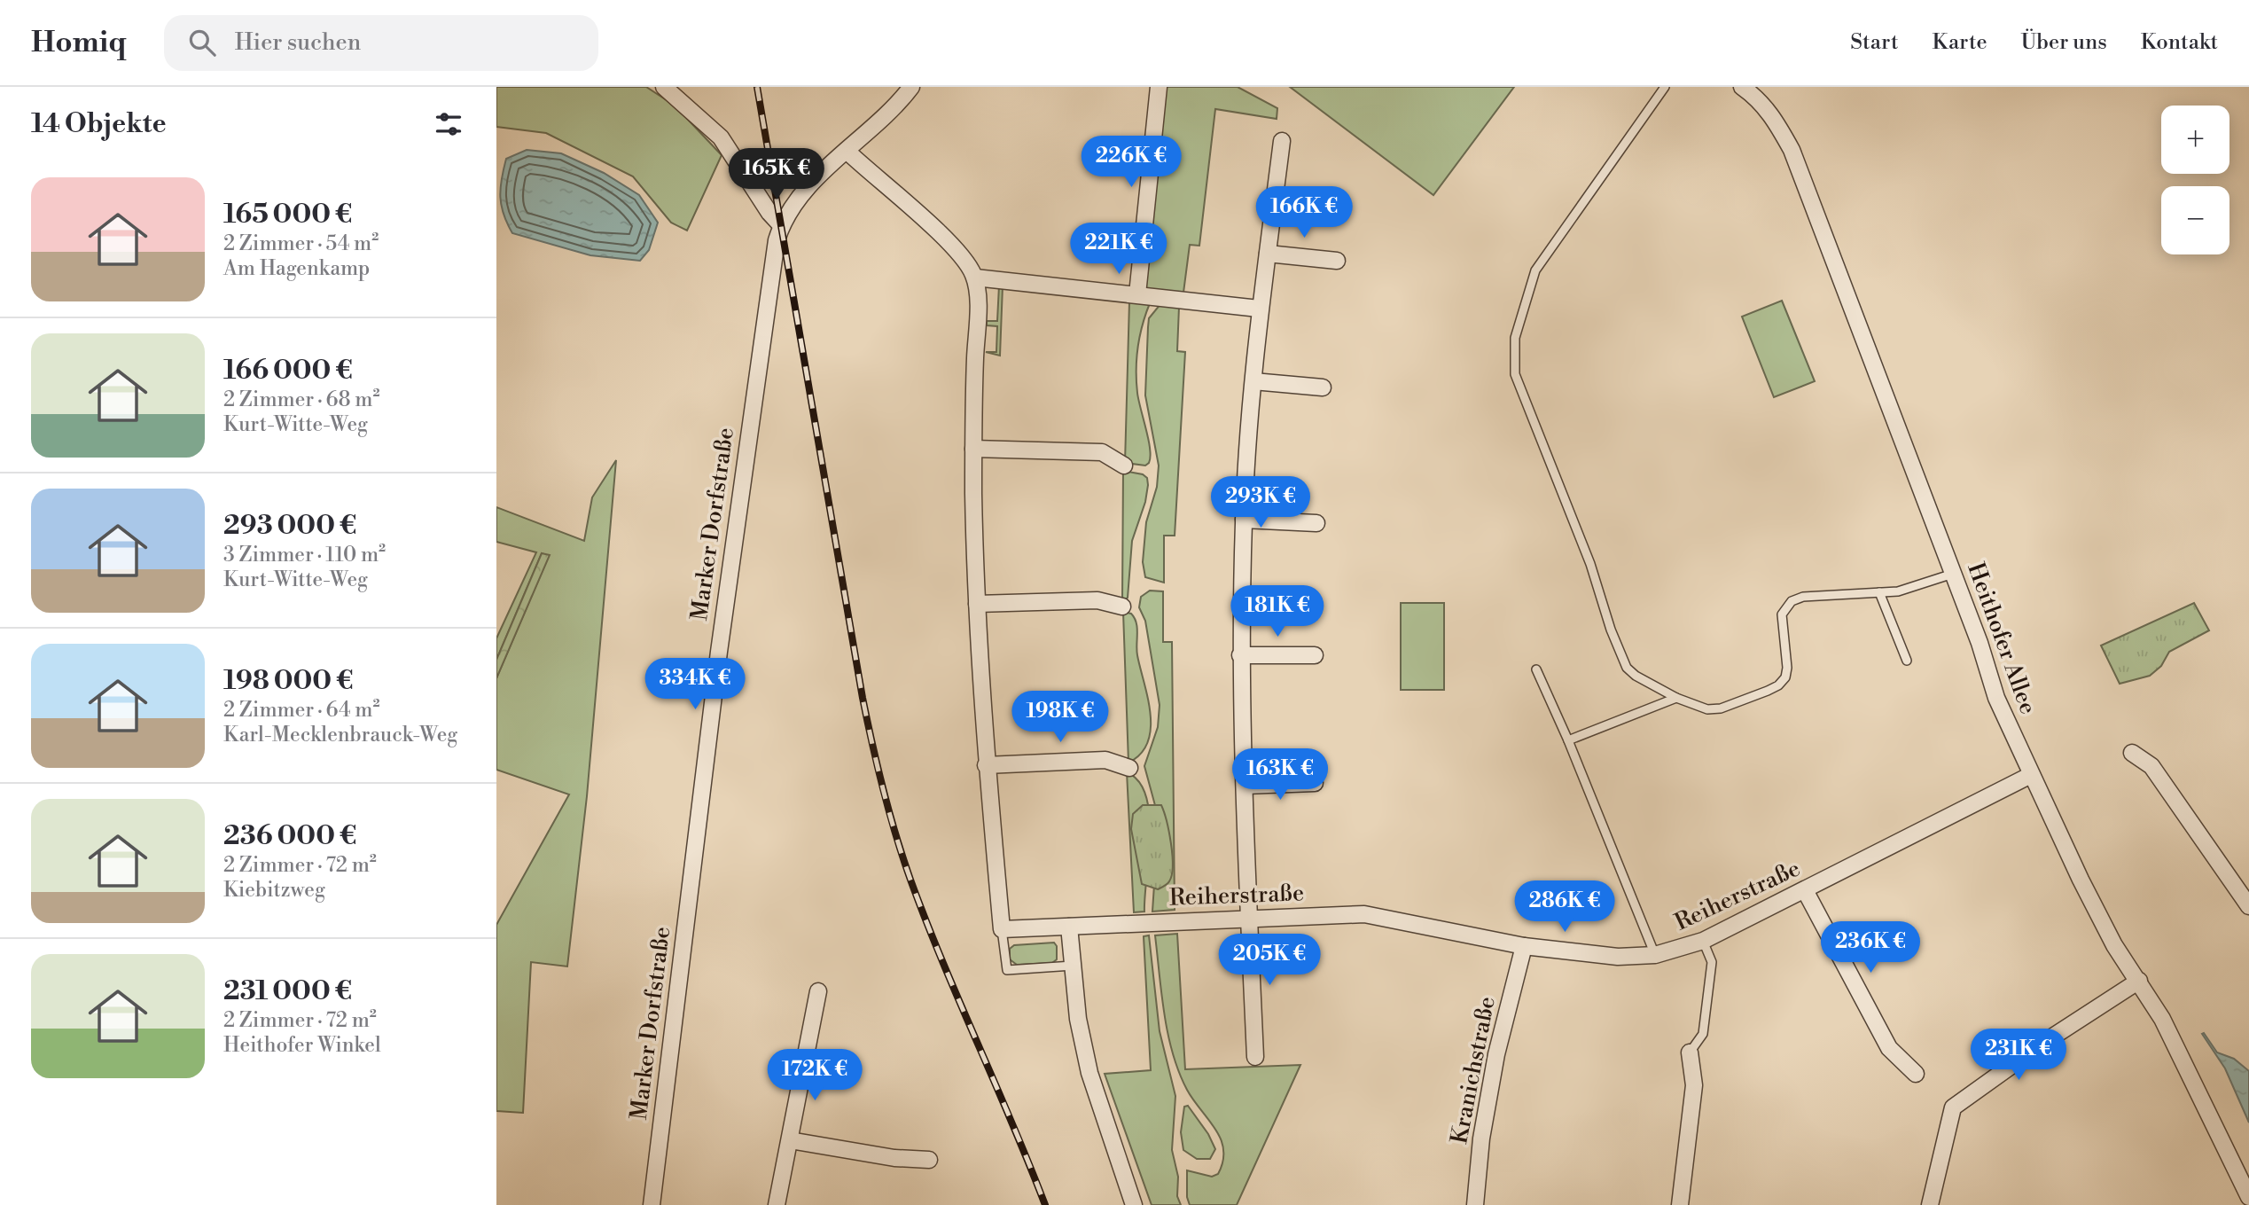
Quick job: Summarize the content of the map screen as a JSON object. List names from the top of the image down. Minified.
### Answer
{"streets":{"street":["Marker Dorfstraße","Heithofer Allee","Reiherstraße","Kranichstraße"]},"crossings":[["Heithofer Allee","Reiherstraße"],["Reiherstraße","Kranichstraße"]],"page":{"header":"Homiq","search":"Hier suchen","nav":["Start","Karte","Über uns","Kontakt"],"heading":"14 Objekte","map_buttons":["+","−"],"price":["226K €","165K €","166K €","221K €","293K €","181K €","334K €","198K €","163K €","286K €","236K €","205K €","231K €","172K €"],"list":[{"name":"165 000 €","note":"2 Zimmer · 54 m² · Am Hagenkamp"},{"name":"166 000 €","note":"2 Zimmer · 68 m² · Kurt-Witte-Weg"},{"name":"293 000 €","note":"3 Zimmer · 110 m² · Kurt-Witte-Weg"},{"name":"198 000 €","note":"2 Zimmer · 64 m² · Karl-Mecklenbrauck-Weg"},{"name":"236 000 €","note":"2 Zimmer · 72 m² · Kiebitzweg"},{"name":"231 000 €","note":"2 Zimmer · 72 m² · Heithofer Winkel"}]}}
